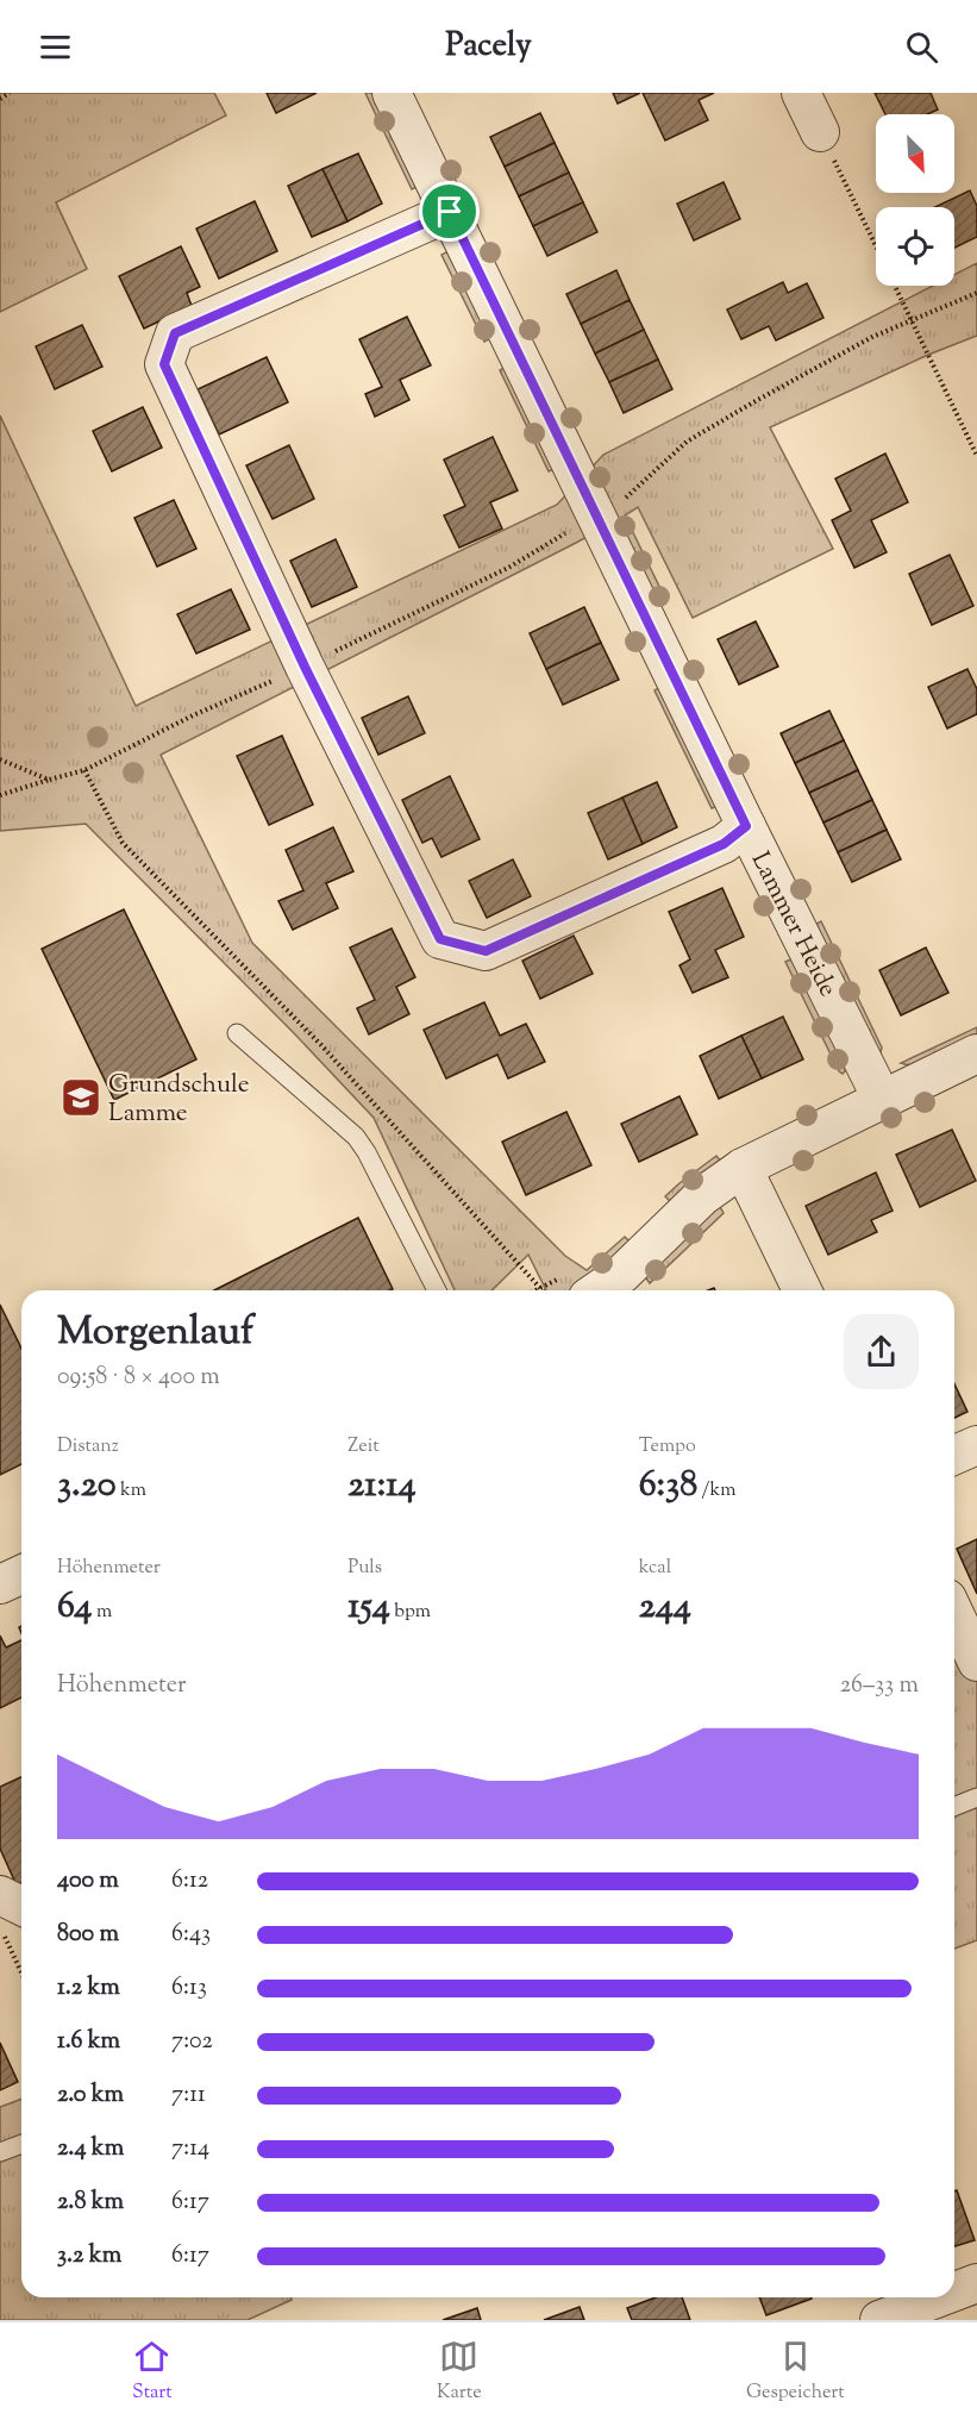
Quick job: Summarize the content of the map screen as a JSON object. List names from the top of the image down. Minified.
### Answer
{"streets":{"street":["Lammer Heide"]},"places":{"school or university":["Grundschule Lamme"]},"north":"bottom right","page":{"header":"Pacely","heading":["Morgenlauf","09:58 · 8 × 400 m"],"stats":[["Distanz","3.20 km"],["Zeit","21:14"],["Tempo","6:38 /km"],["Höhenmeter","64 m"],["Puls","154 bpm"],["kcal","244"]],"chart":["Höhenmeter","26–33 m"],"list":[{"name":"400 m","note":"6:12"},{"name":"800 m","note":"6:43"},{"name":"1.2 km","note":"6:13"},{"name":"1.6 km","note":"7:02"},{"name":"2.0 km","note":"7:11"},{"name":"2.4 km","note":"7:14"},{"name":"2.8 km","note":"6:17"},{"name":"3.2 km","note":"6:17"}],"tabs":["Start","Karte","Gespeichert"]}}
